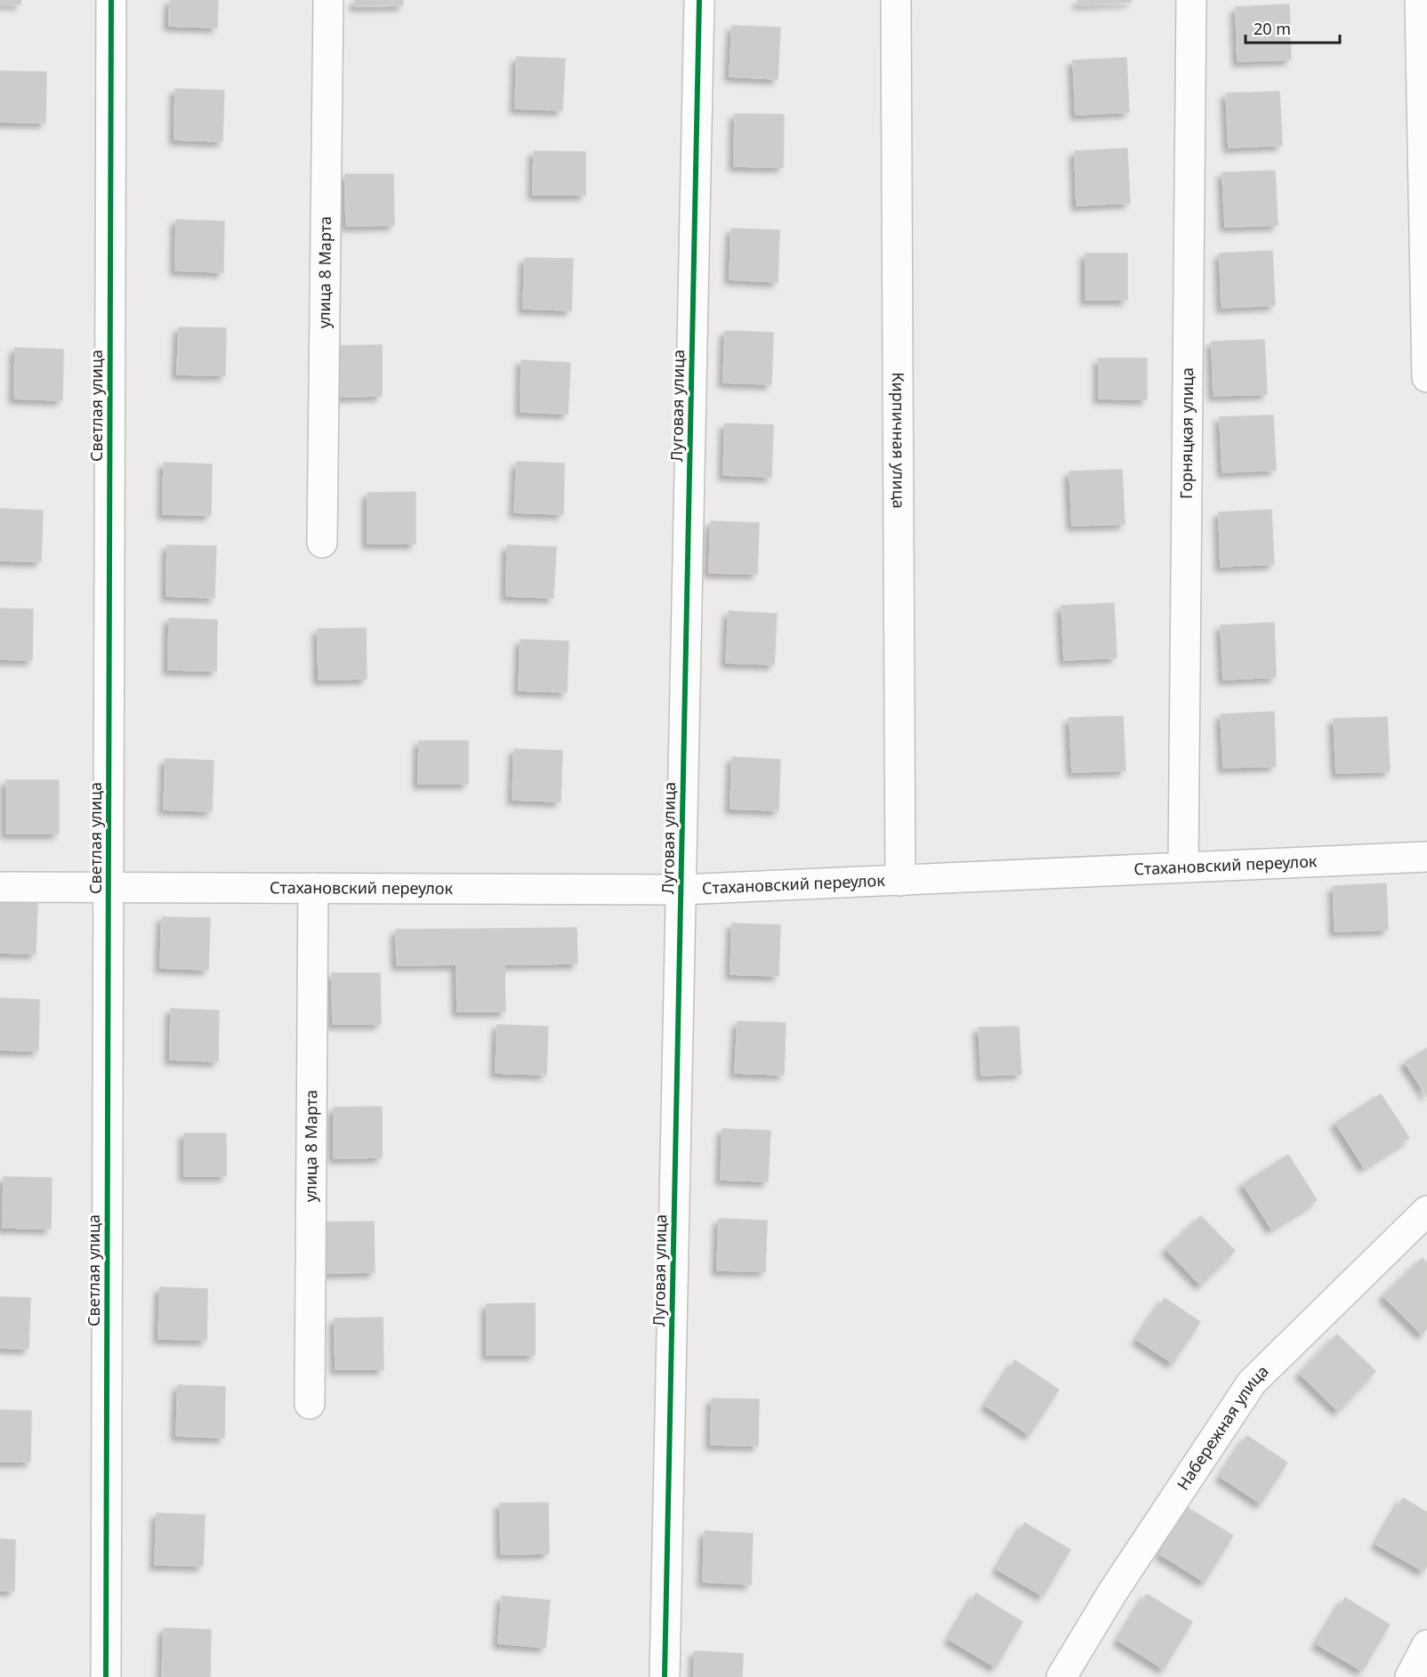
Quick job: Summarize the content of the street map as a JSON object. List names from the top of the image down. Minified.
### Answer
{"streets":{"street":["улица 8 Марта","Светлая улица","Луговая улица","Горняцкая улица","Кирпичная улица","Стахановский переулок","Набережная улица"]},"crossings":[["улица 8 Марта","Стахановский переулок"],["Светлая улица","Стахановский переулок"],["Луговая улица","Стахановский переулок"],["Горняцкая улица","Стахановский переулок"],["Кирпичная улица","Стахановский переулок"]],"scale_bar":"20 m"}
